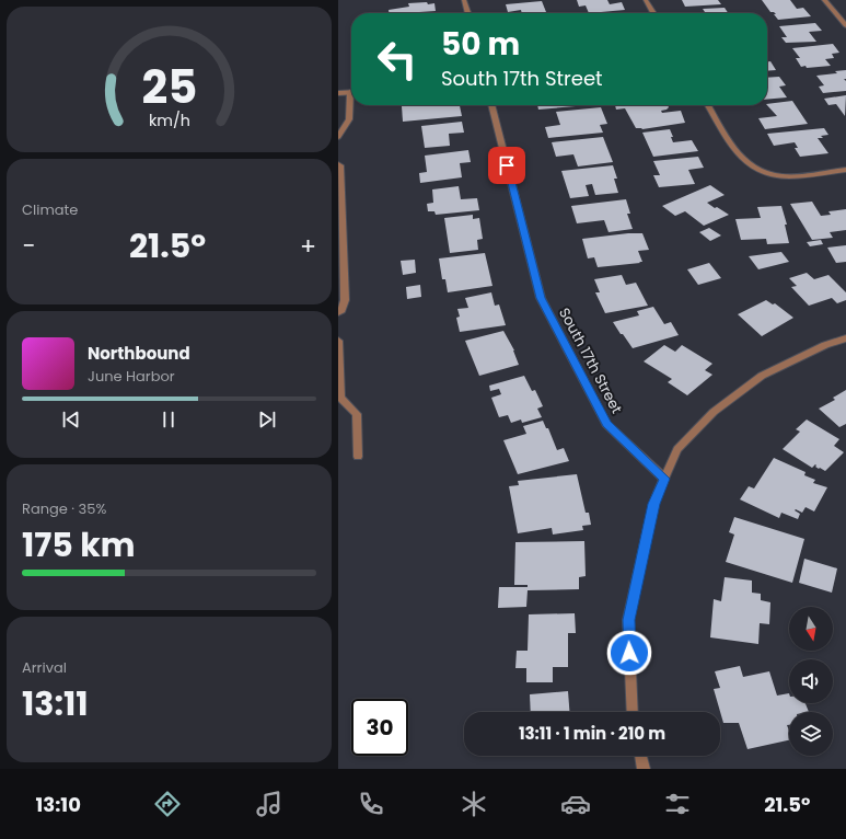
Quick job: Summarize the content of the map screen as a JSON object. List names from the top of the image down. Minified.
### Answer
{"streets":{"street":["South 17th Street"]},"north":"bottom","page":{"turn":["50 m","South 17th Street"],"tile":["Climate",["Range · 35%","175 km"],["Arrival","13:11"]],"heat":["−","21.5°","+"],"song":["Northbound","June Harbor"],"limit":"30","trip":"13:11 · 1 min · 210 m","tabs":["13:10","21.5°"],"gauge":["25","km/h"]}}
